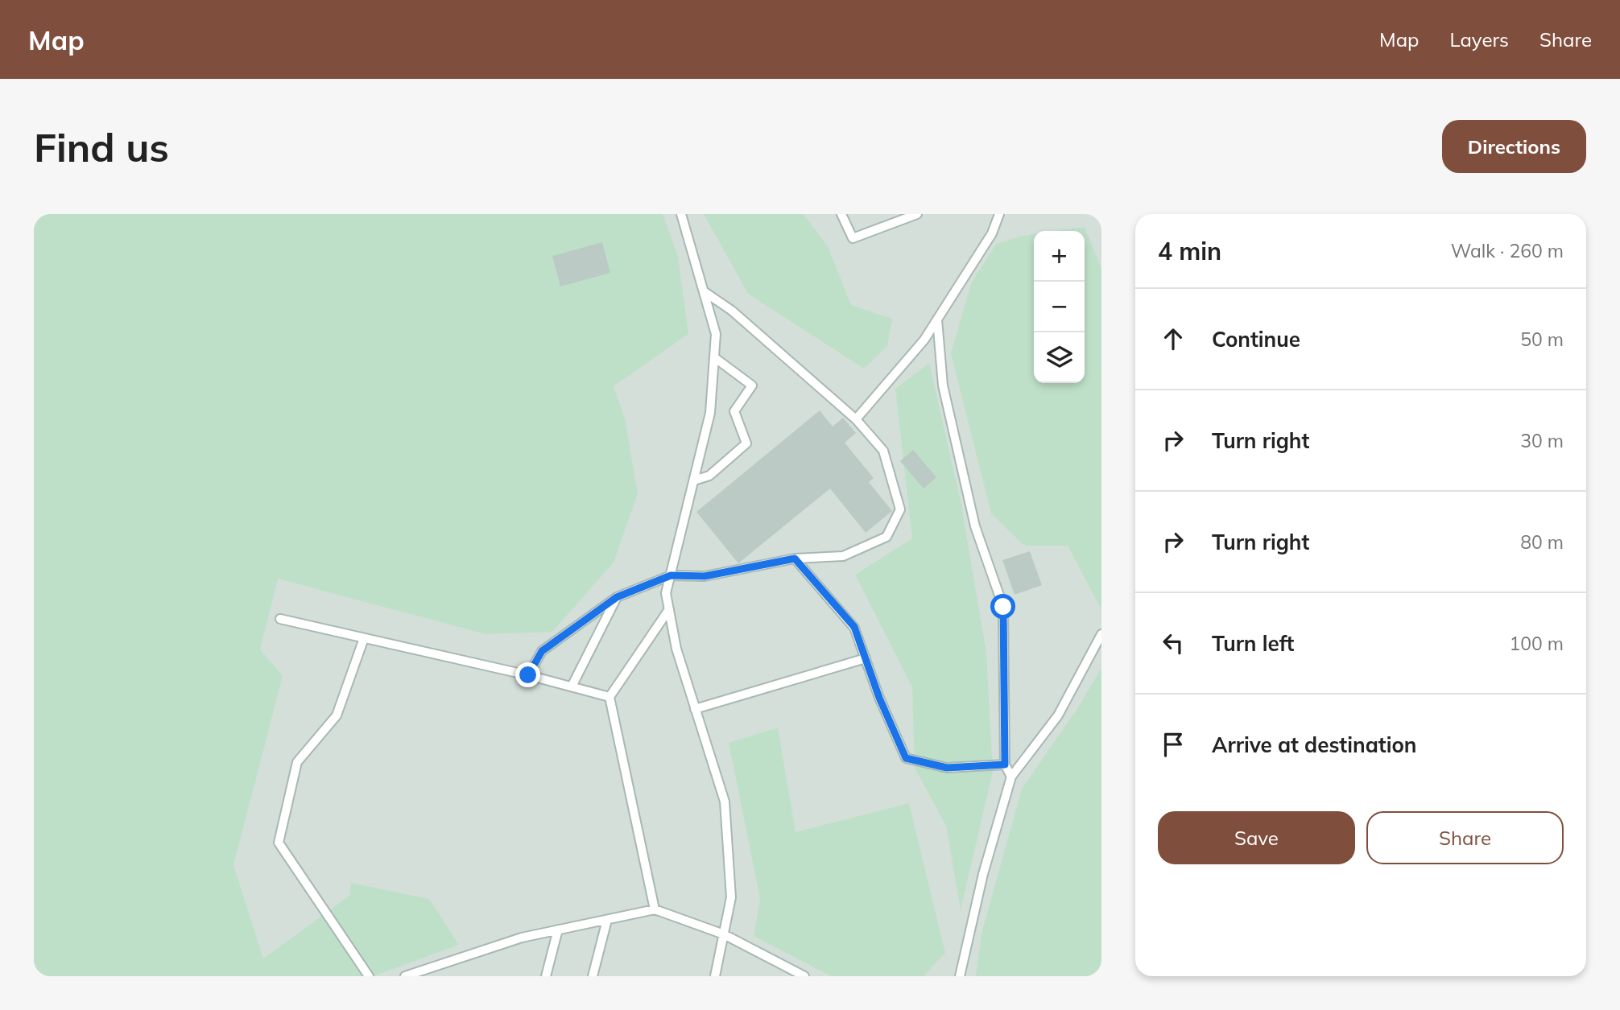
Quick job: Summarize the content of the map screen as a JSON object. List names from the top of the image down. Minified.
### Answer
{"page":{"header":"Map","nav":["Map","Layers","Share"],"buttons":["Directions",["Save","Share"]],"title":"Find us","heading":["4 min","Walk · 260 m"],"map_buttons":["+","−"],"list":[["Continue","50 m"],["Turn right","30 m"],["Turn right","80 m"],["Turn left","100 m"],"Arrive at destination"]}}
